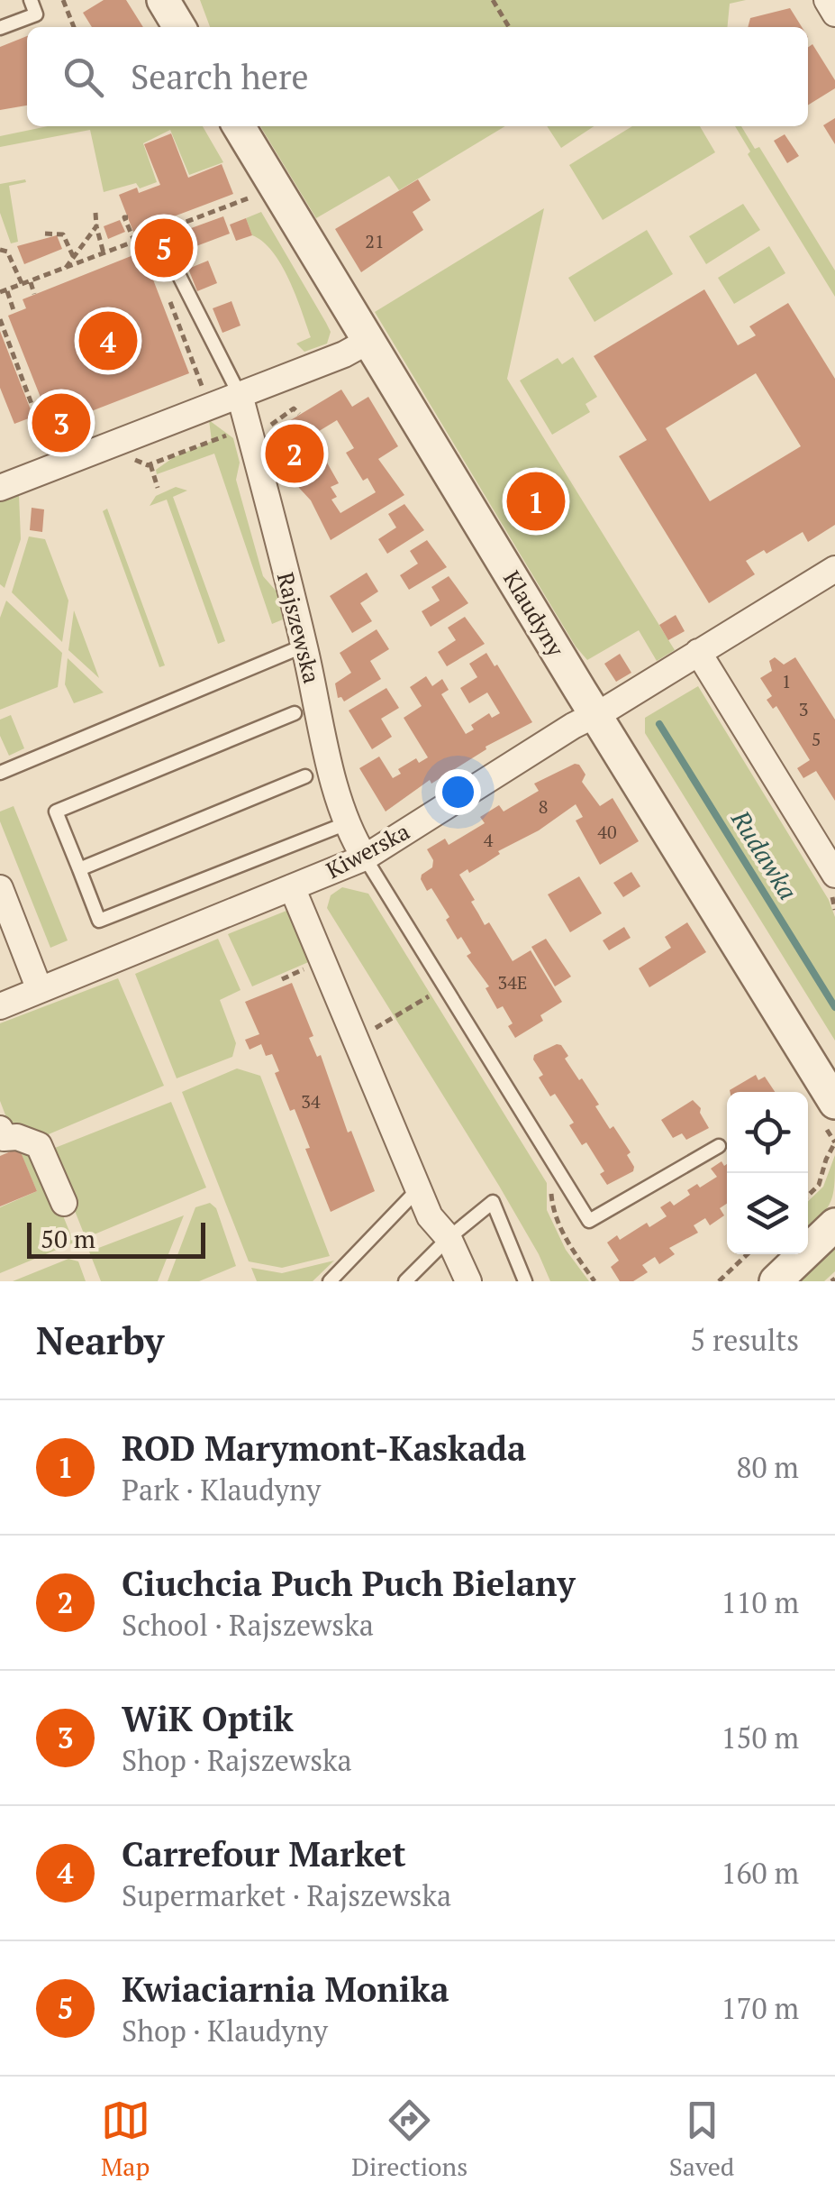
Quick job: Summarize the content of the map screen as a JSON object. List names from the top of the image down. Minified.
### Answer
{"streets":{"street":["Klaudyny","Rajszewska","Kiwerska"]},"crossings":[["Klaudyny","Kiwerska"],["Rajszewska","Kiwerska"]],"water":["Rudawka"],"house_numbers":["21","1","3","5","8","40","4","34E","34"],"scale_bar":"50 m","page":{"search":"Search here","pins":["5","4","3","2","1"],"scale":"50 m","heading":["Nearby","5 results"],"list":[{"mark":"1","name":"ROD Marymont-Kaskada","note":"Park · Klaudyny","value":"80 m"},{"mark":"2","name":"Ciuchcia Puch Puch Bielany","note":"School · Rajszewska","value":"110 m"},{"mark":"3","name":"WiK Optik","note":"Shop · Rajszewska","value":"150 m"},{"mark":"4","name":"Carrefour Market","note":"Supermarket · Rajszewska","value":"160 m"},{"mark":"5","name":"Kwiaciarnia Monika","note":"Shop · Klaudyny","value":"170 m"}],"nav":["Map","Directions","Saved"]}}
